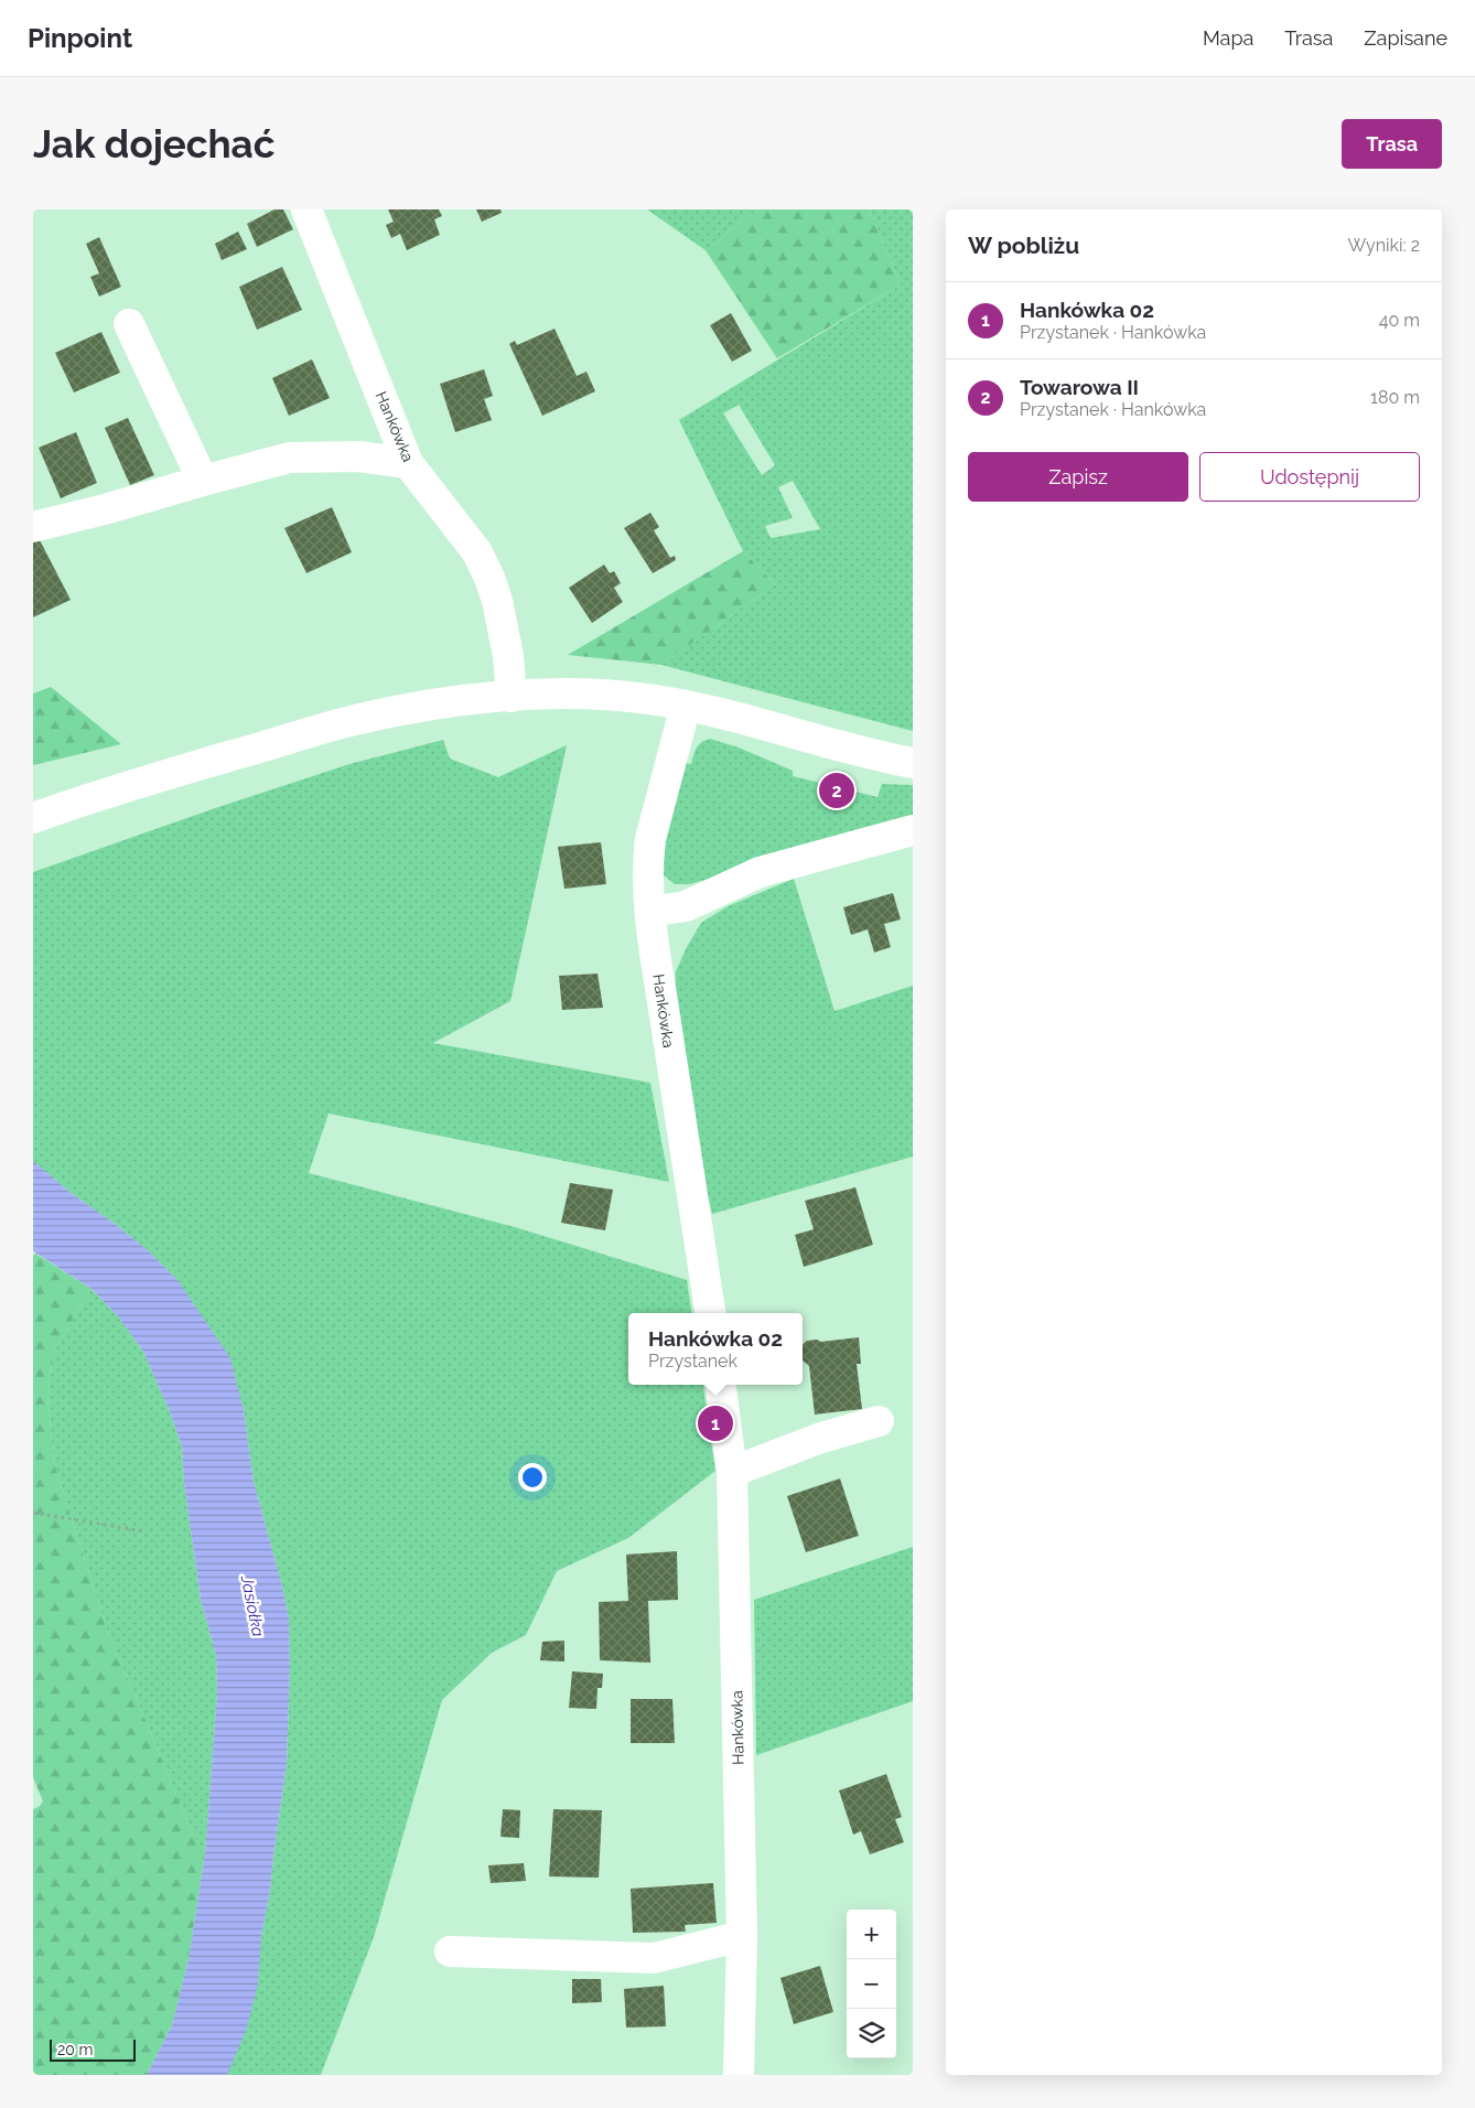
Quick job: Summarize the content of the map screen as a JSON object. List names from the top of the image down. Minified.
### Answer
{"streets":{"street":["Hankówka"]},"water":["Jasiołka"],"scale_bar":"20 m","page":{"header":"Pinpoint","nav":["Mapa","Trasa","Zapisane"],"buttons":["Trasa",["Zapisz","Udostępnij"]],"title":"Jak dojechać","heading":["W pobliżu","Wyniki: 2"],"list":[{"mark":"1","name":"Hankówka 02","note":"Przystanek · Hankówka","value":"40 m"},{"mark":"2","name":"Towarowa II","note":"Przystanek · Hankówka","value":"180 m"}],"pins":["2","1"],"popup":["Hankówka 02","Przystanek"],"map_buttons":["+","−"],"scale":"20 m"}}
